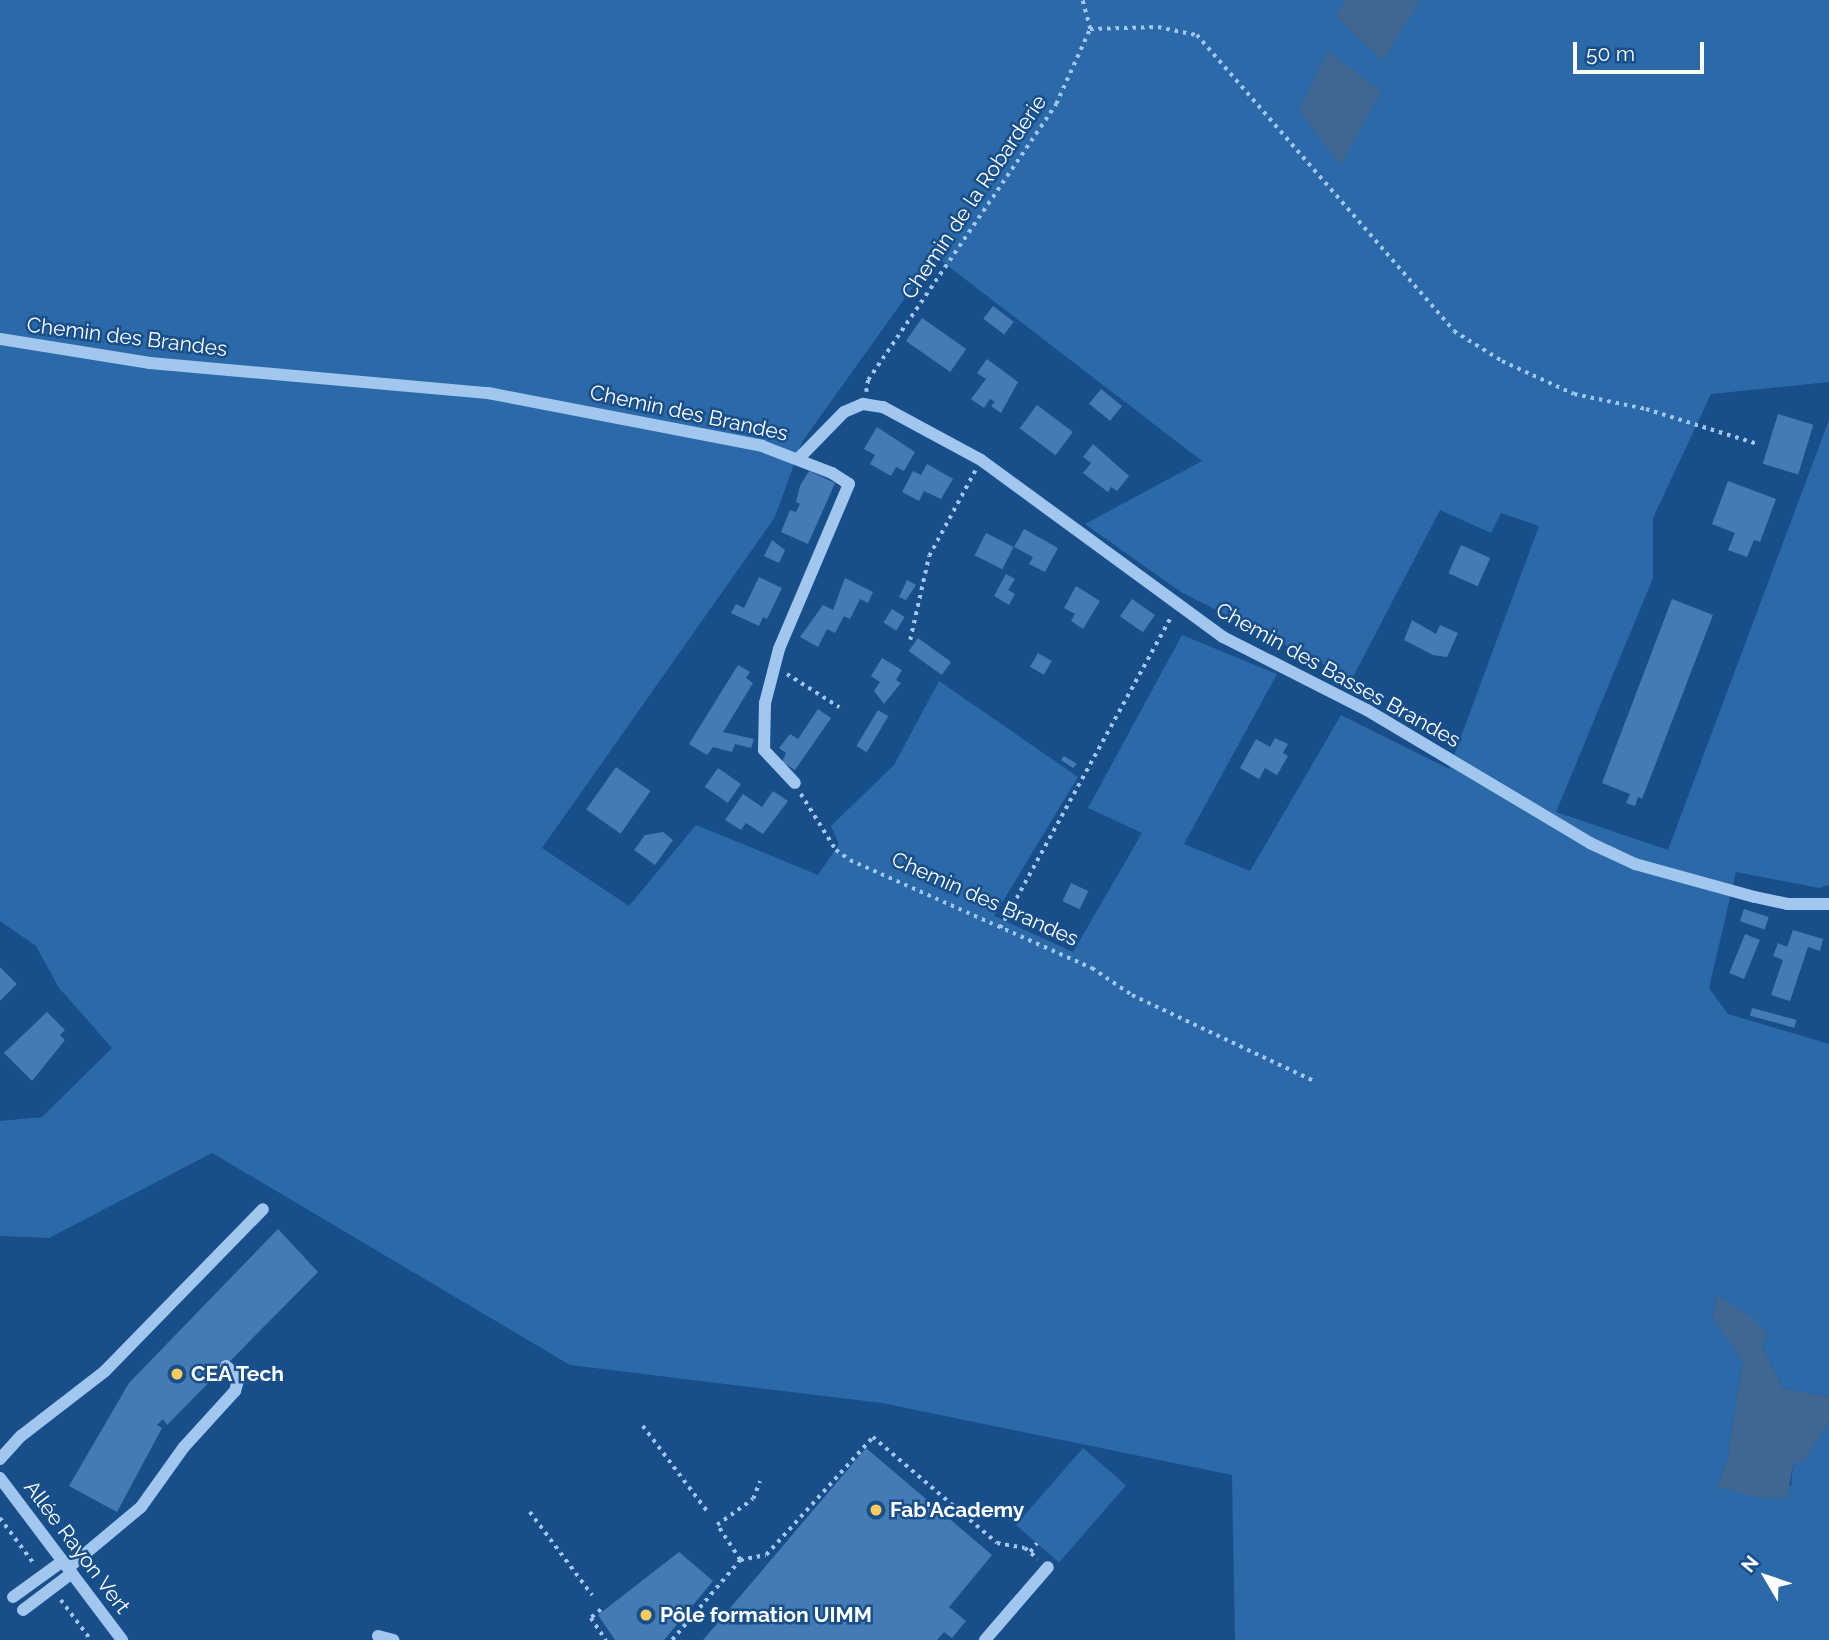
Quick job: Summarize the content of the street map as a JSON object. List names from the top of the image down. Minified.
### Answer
{"streets":{"street":["Chemin des Brandes","Chemin des Basses Brandes","Allée Rayon Vert"],"path":["Chemin de la Robarderie"]},"crossings":[["Chemin de la Robarderie","Chemin des Basses Brandes"]],"places":["CEA Tech","Fab'Academy","Pôle formation UIMM"],"scale_bar":"50 m","north":"top left"}
